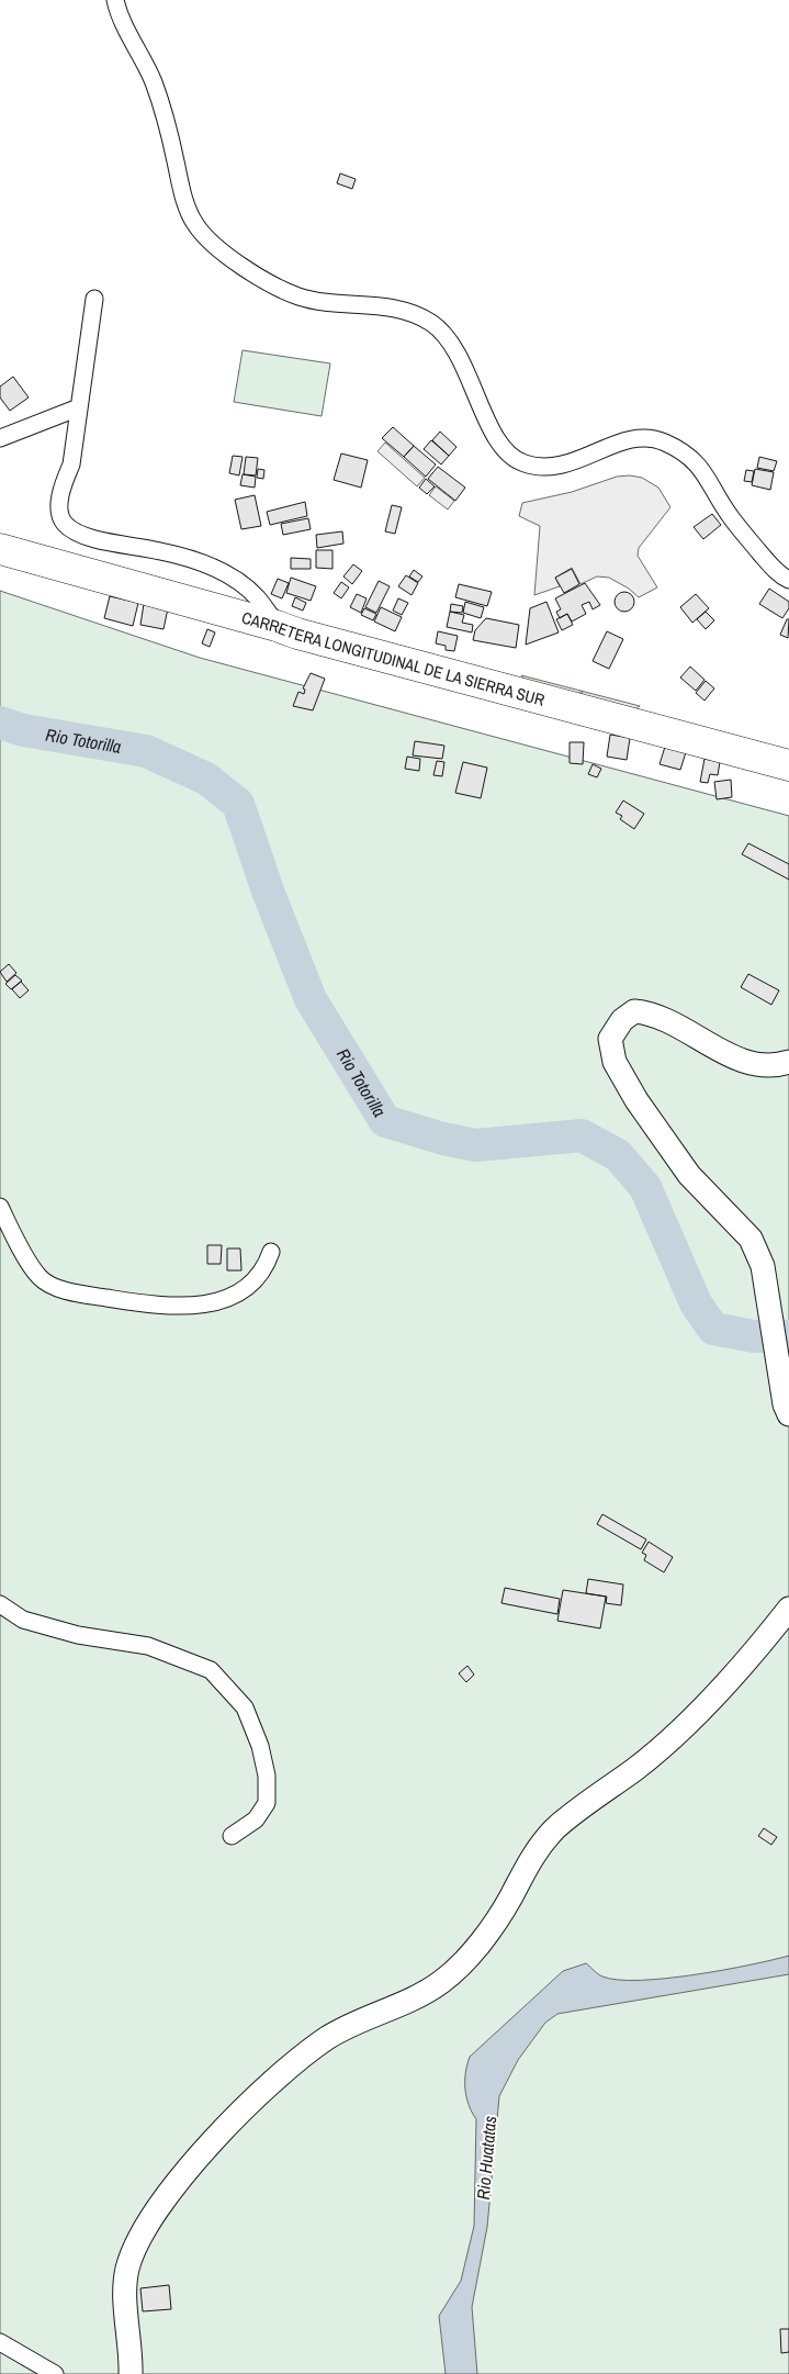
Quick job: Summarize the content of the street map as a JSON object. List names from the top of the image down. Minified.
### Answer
{"streets":{"highway":["CARRETERA LONGITUDINAL DE LA SIERRA SUR"]},"water":["Rio Totorilla","Rio Huatatas"]}
